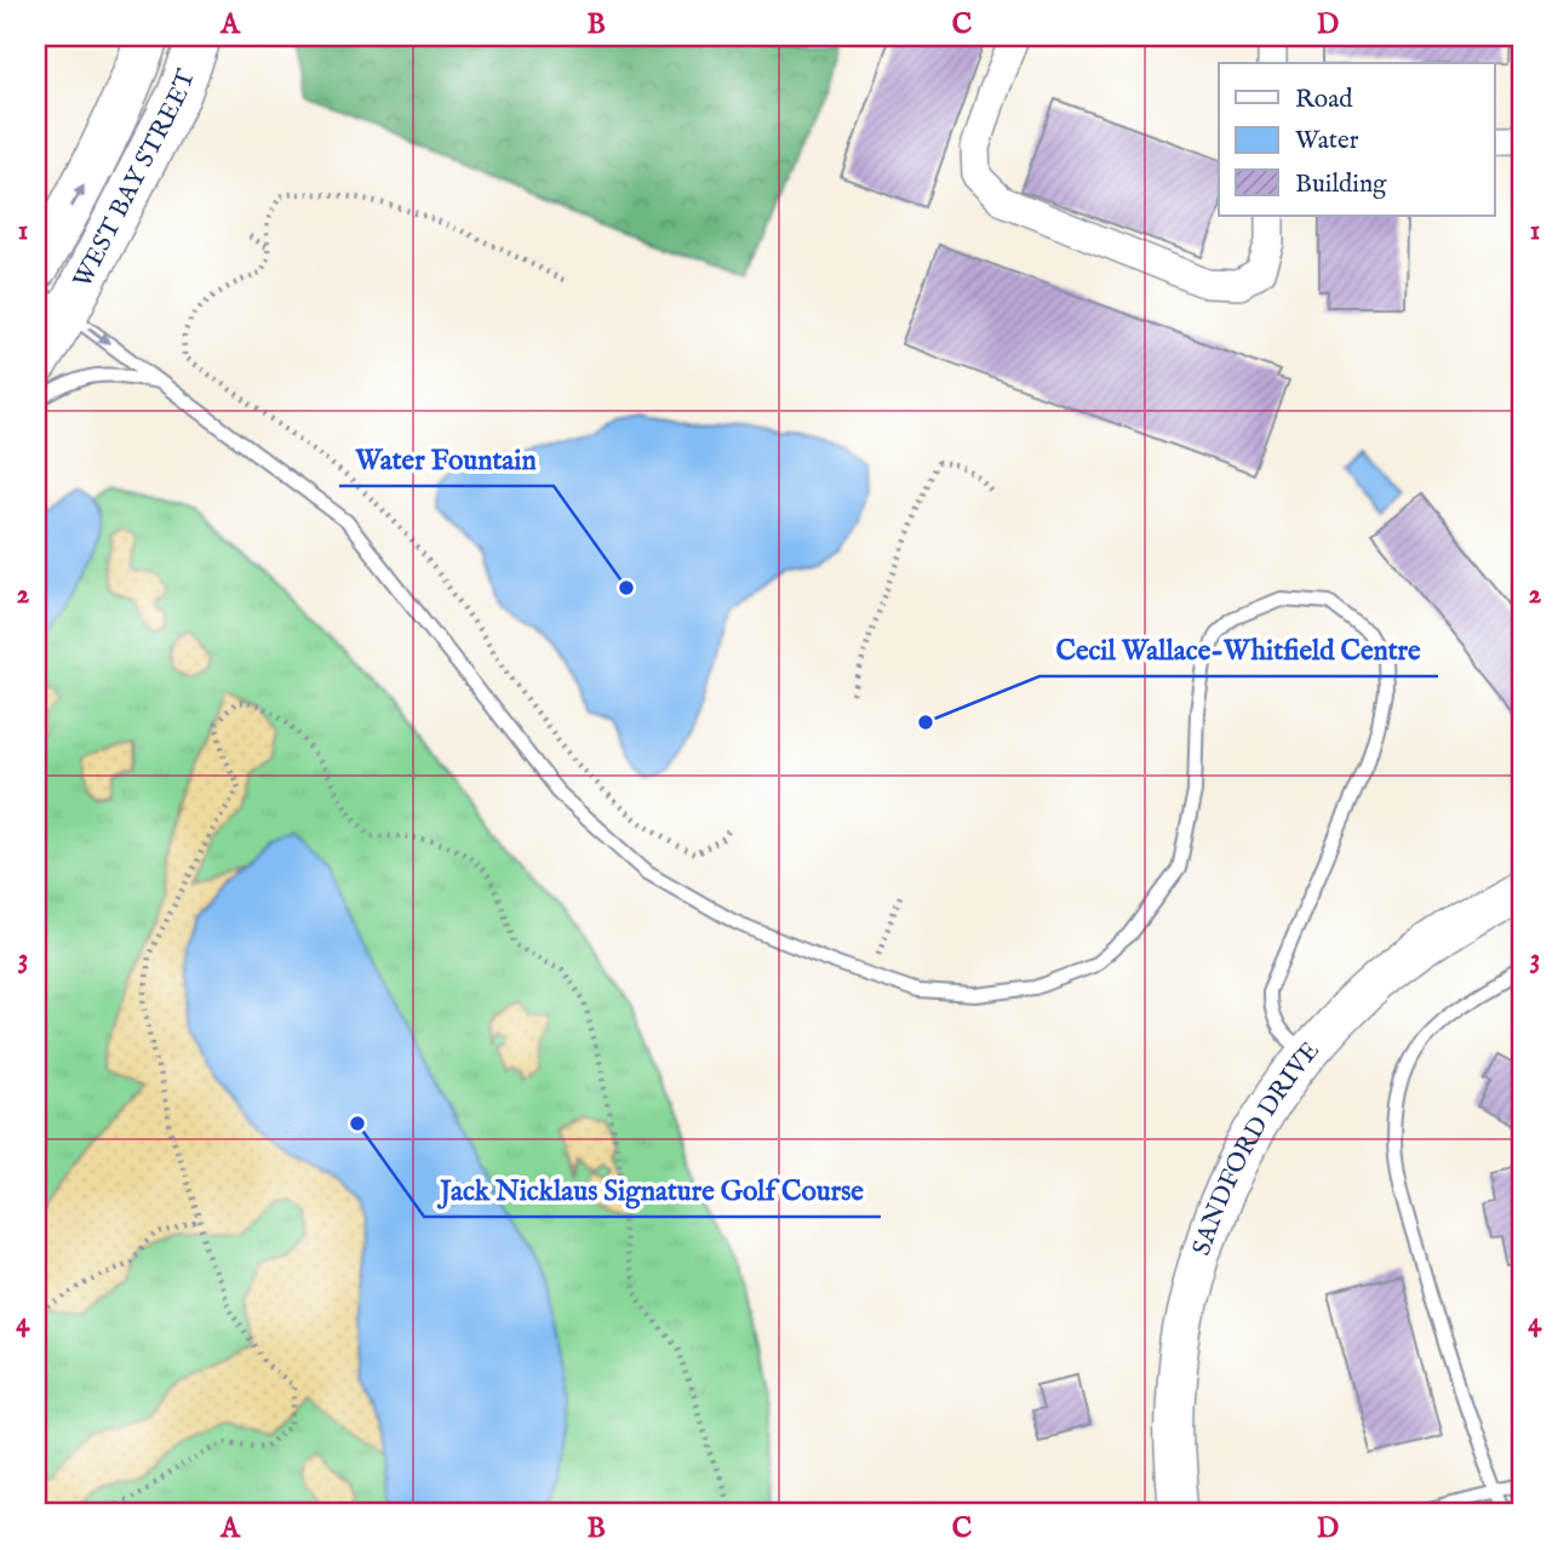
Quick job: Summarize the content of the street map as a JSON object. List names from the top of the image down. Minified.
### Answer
{"streets":{"main road":["WEST BAY STREET"],"street":["SANDFORD DRIVE"]},"places":["Water Fountain","Cecil Wallace-Whitfield Centre","Jack Nicklaus Signature Golf Course"],"legend":["Road","Water","Building"],"grid":{"columns":["A","B","C","D"],"rows":["1","2","3","4"]}}
